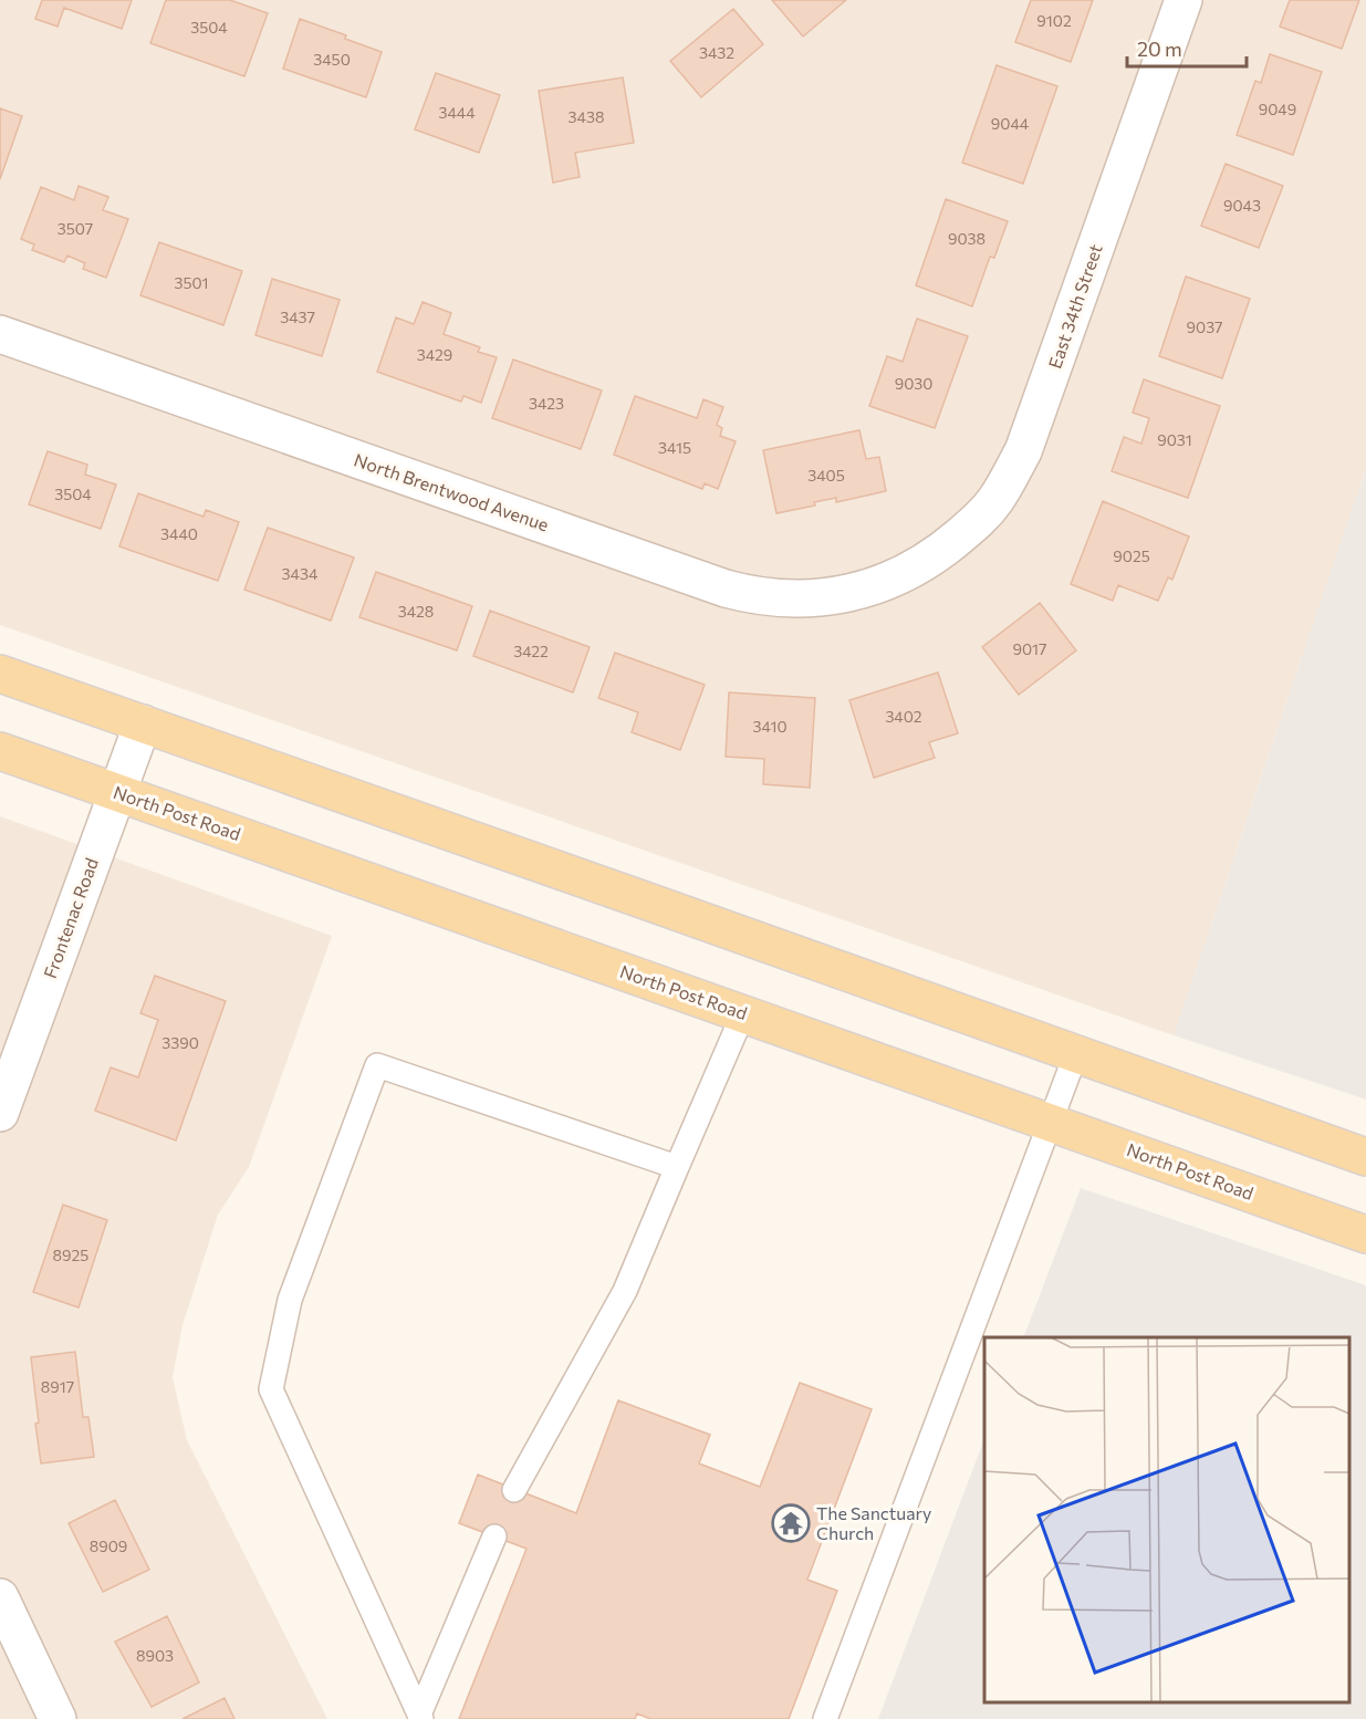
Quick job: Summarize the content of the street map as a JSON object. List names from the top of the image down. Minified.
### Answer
{"streets":{"main road":["North Post Road"],"street":["East 34th Street","North Brentwood Avenue","Frontenac Road"]},"crossings":[["East 34th Street","North Brentwood Avenue"],["North Post Road","Frontenac Road"]],"places":{"temple":["The Sanctuary Church"]},"house_numbers":["9102","3504","3432","3450","9049","3444","3438","9044","9043","3507","9038","3501","3437","9037","3429","9030","3423","9031","3415","3405","3504","3440","9025","3434","3428","9017","3422","3402","3410","3390","8925","8917","8909","8903"],"scale_bar":"20 m"}
